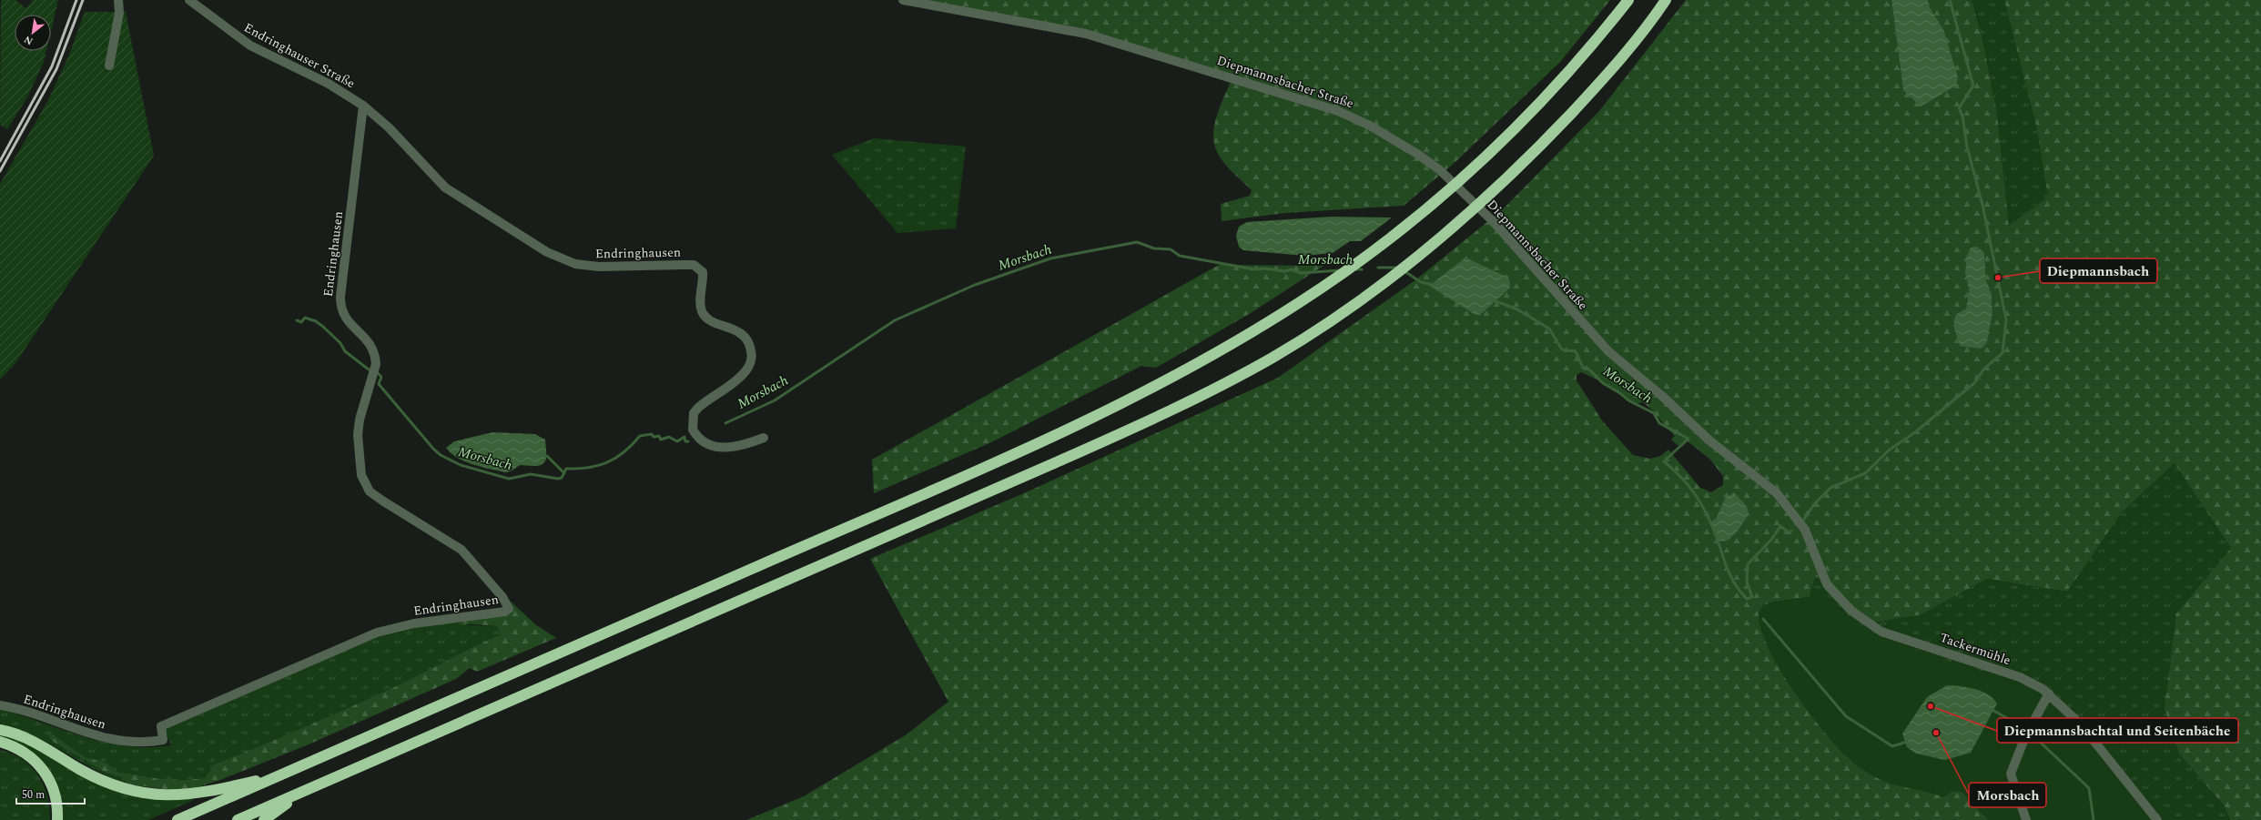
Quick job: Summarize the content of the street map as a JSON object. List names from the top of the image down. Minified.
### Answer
{"streets":{"street":["Endringhauser Straße","Diepmannsbacher Straße","Endringhausen","Tackermühle"]},"crossings":[["Endringhauser Straße","Endringhausen"],["Diepmannsbacher Straße","Tackermühle"]],"water":["Morsbach"],"places":["Diepmannsbach","Diepmannsbachtal und Seitenbäche","Morsbach"],"scale_bar":"50 m","north":"bottom left"}
